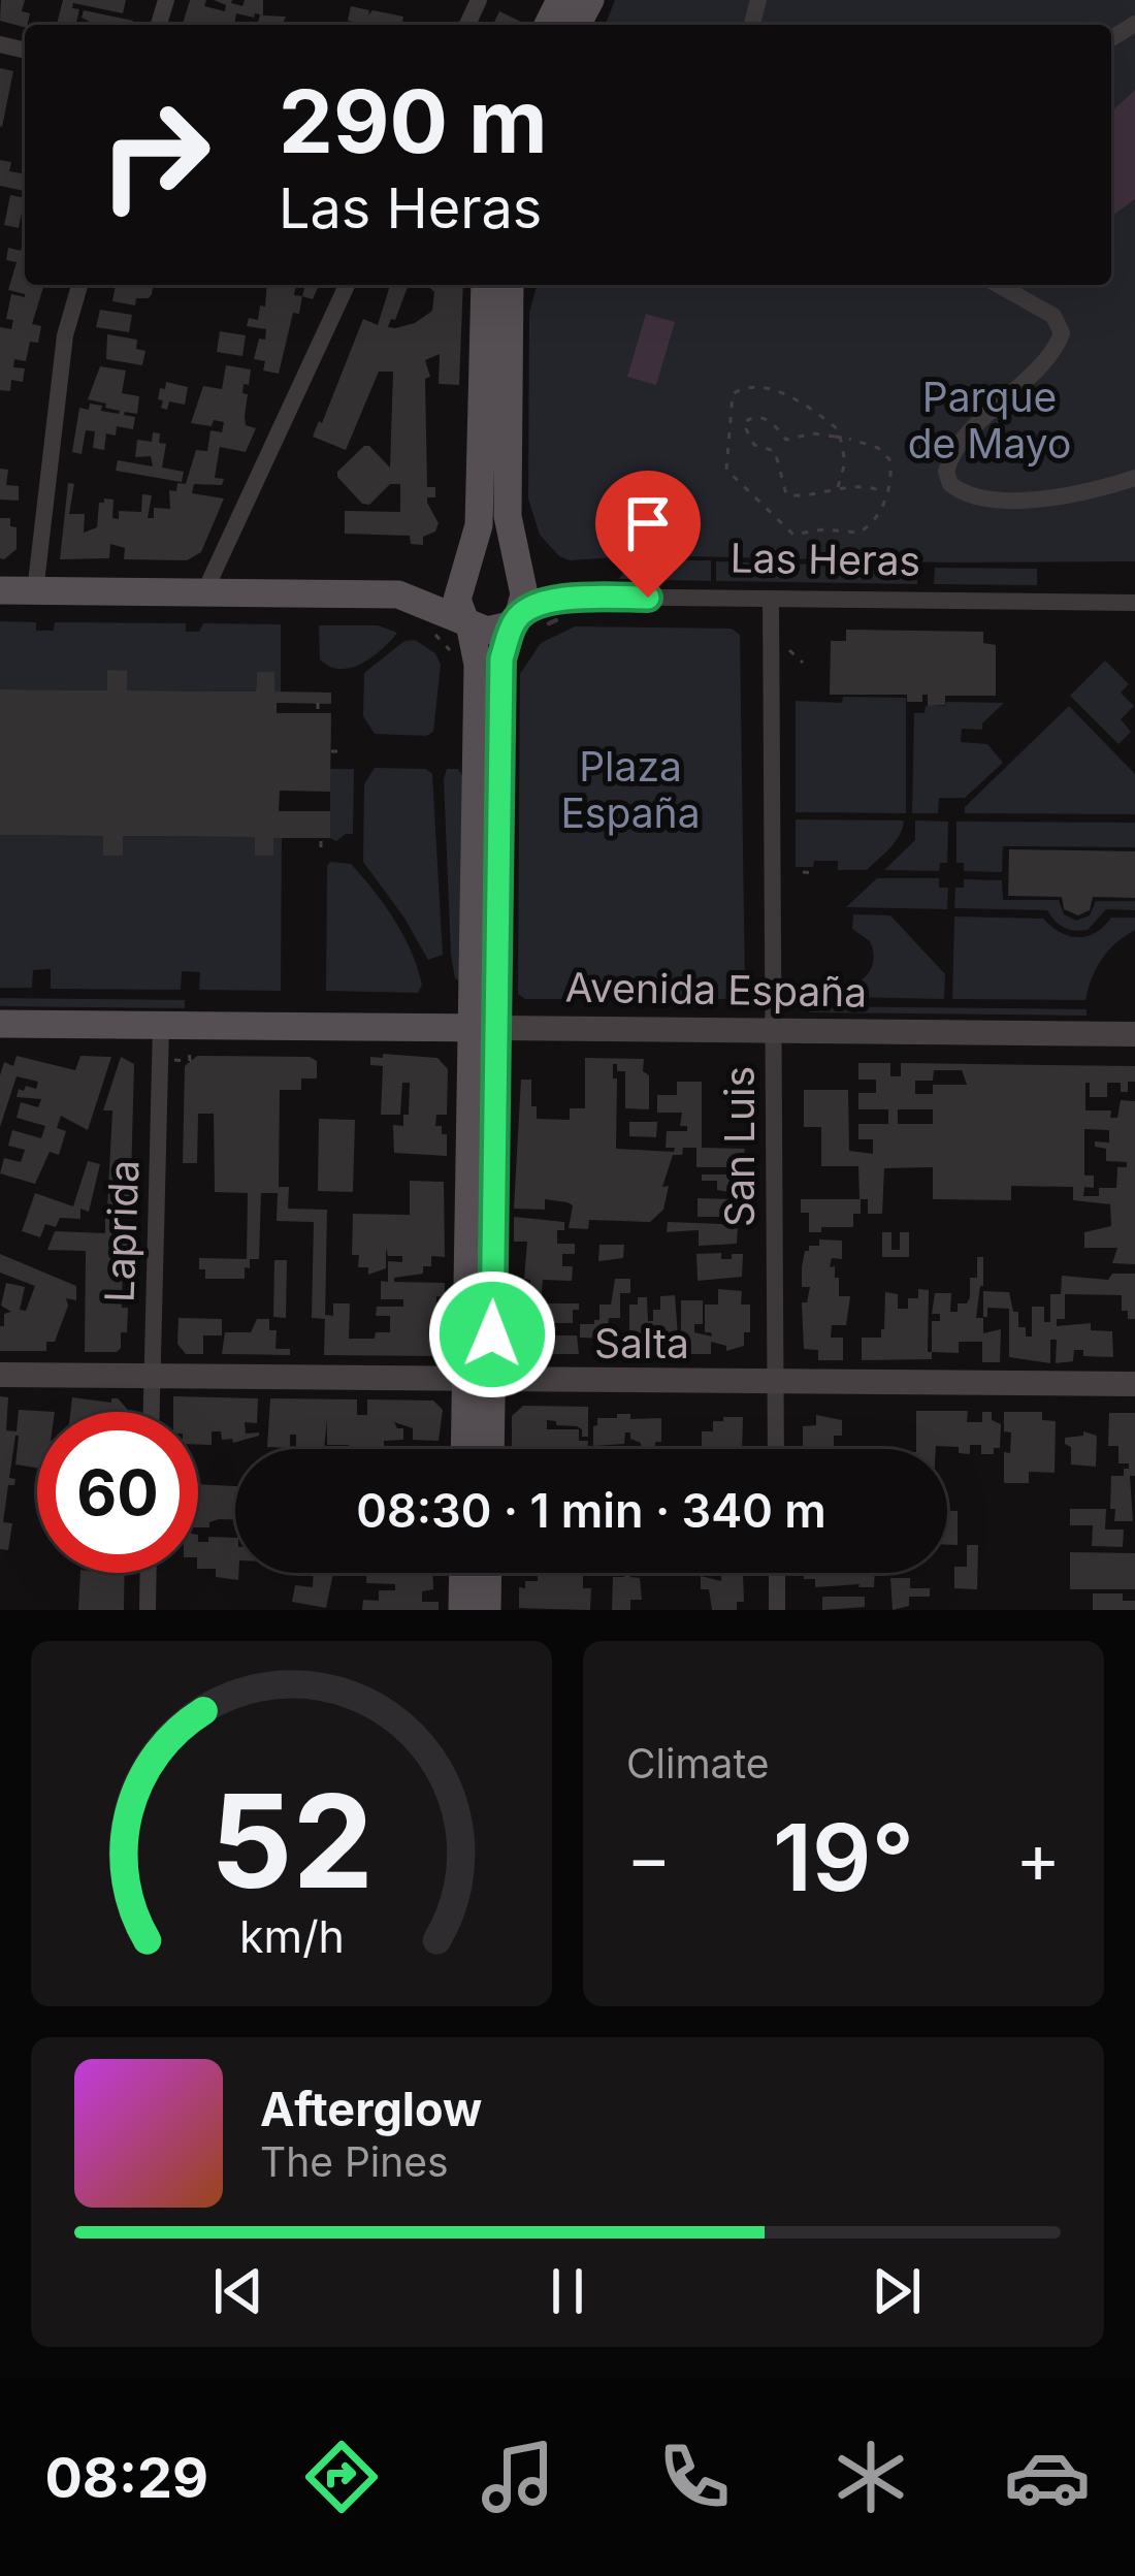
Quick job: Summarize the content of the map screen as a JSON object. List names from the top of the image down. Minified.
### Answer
{"streets":{"main road":["Avenida España","Salta"],"street":["Las Heras","San Luis","Laprida"]},"crossings":[["Las Heras","San Luis"],["Avenida España","San Luis"],["Avenida España","Laprida"],["San Luis","Salta"],["Laprida","Salta"]],"parks":["Parque de Mayo","Plaza España"],"page":{"turn":["290 m","Las Heras"],"limit":"60","trip":"08:30 · 1 min · 340 m","tile":"Climate","heat":["−","19°","+"],"song":["Afterglow","The Pines"],"tabs":"08:29","gauge":["52","km/h"]}}
